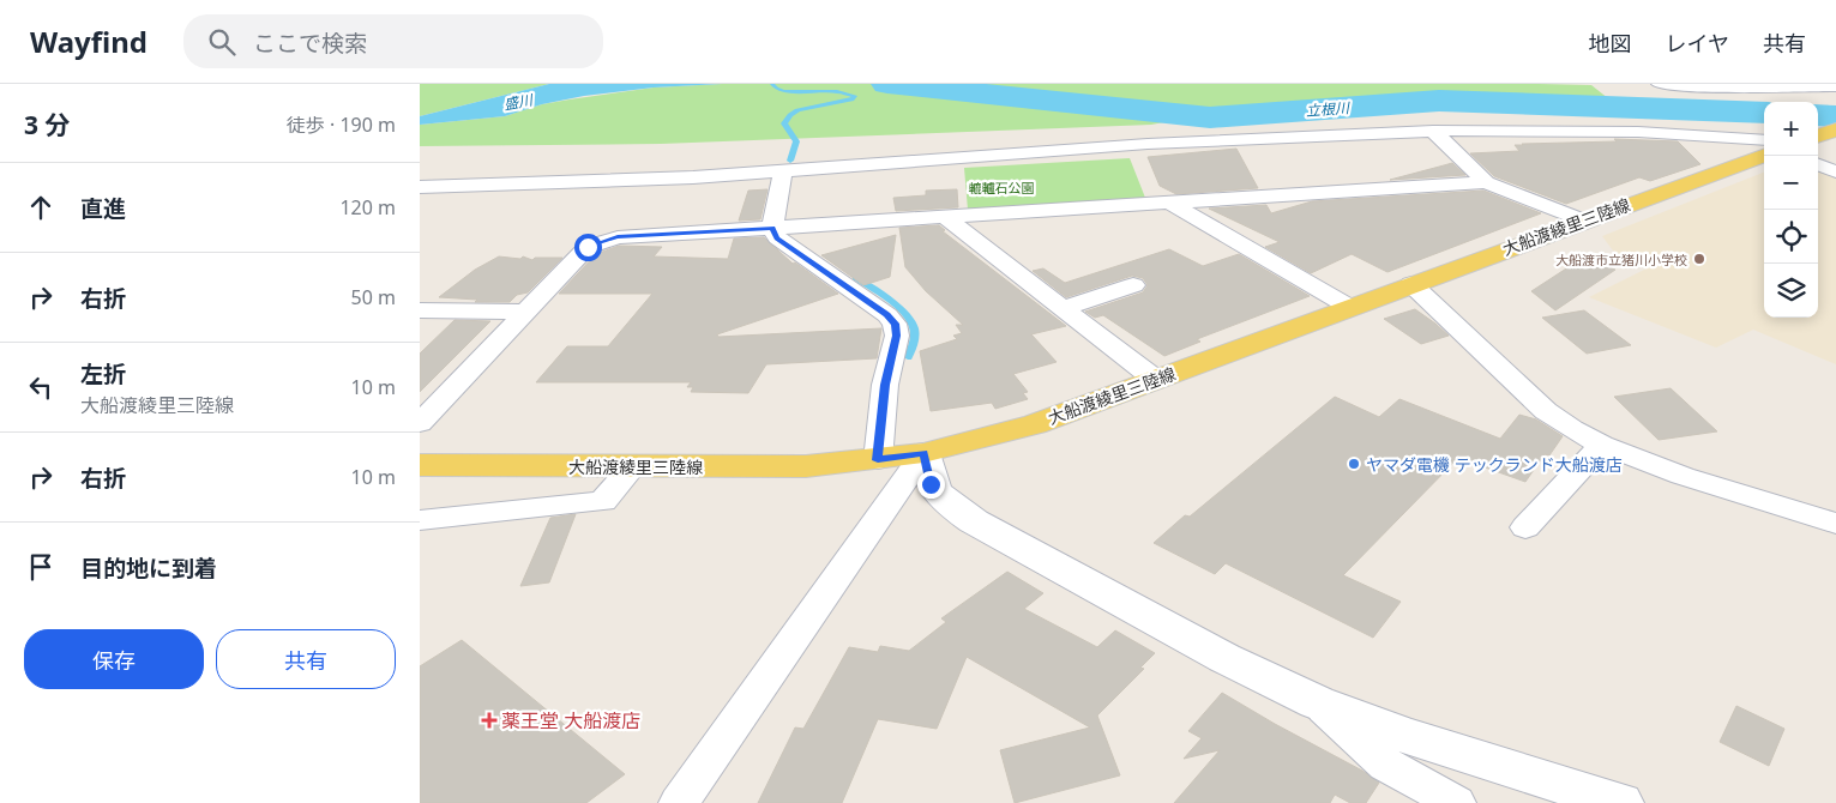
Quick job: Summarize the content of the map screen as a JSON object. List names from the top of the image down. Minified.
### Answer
{"streets":{"main road":["大船渡綾里三陸線"]},"water":["盛川","立根川"],"parks":["轆轤石公園"],"places":{"other":["大船渡市立猪川小学校","ヤマダ電機 テックランド大船渡店"],"health":["薬王堂 大船渡店"]},"page":{"header":"Wayfind","search":"ここで検索","nav":["地図","レイヤ","共有"],"heading":["3 分","徒歩 · 190 m"],"map_buttons":["+","−"],"list":[["直進","120 m"],["右折","50 m"],["左折","大船渡綾里三陸線","10 m"],["右折","10 m"],"目的地に到着"],"buttons":["保存","共有"]}}
